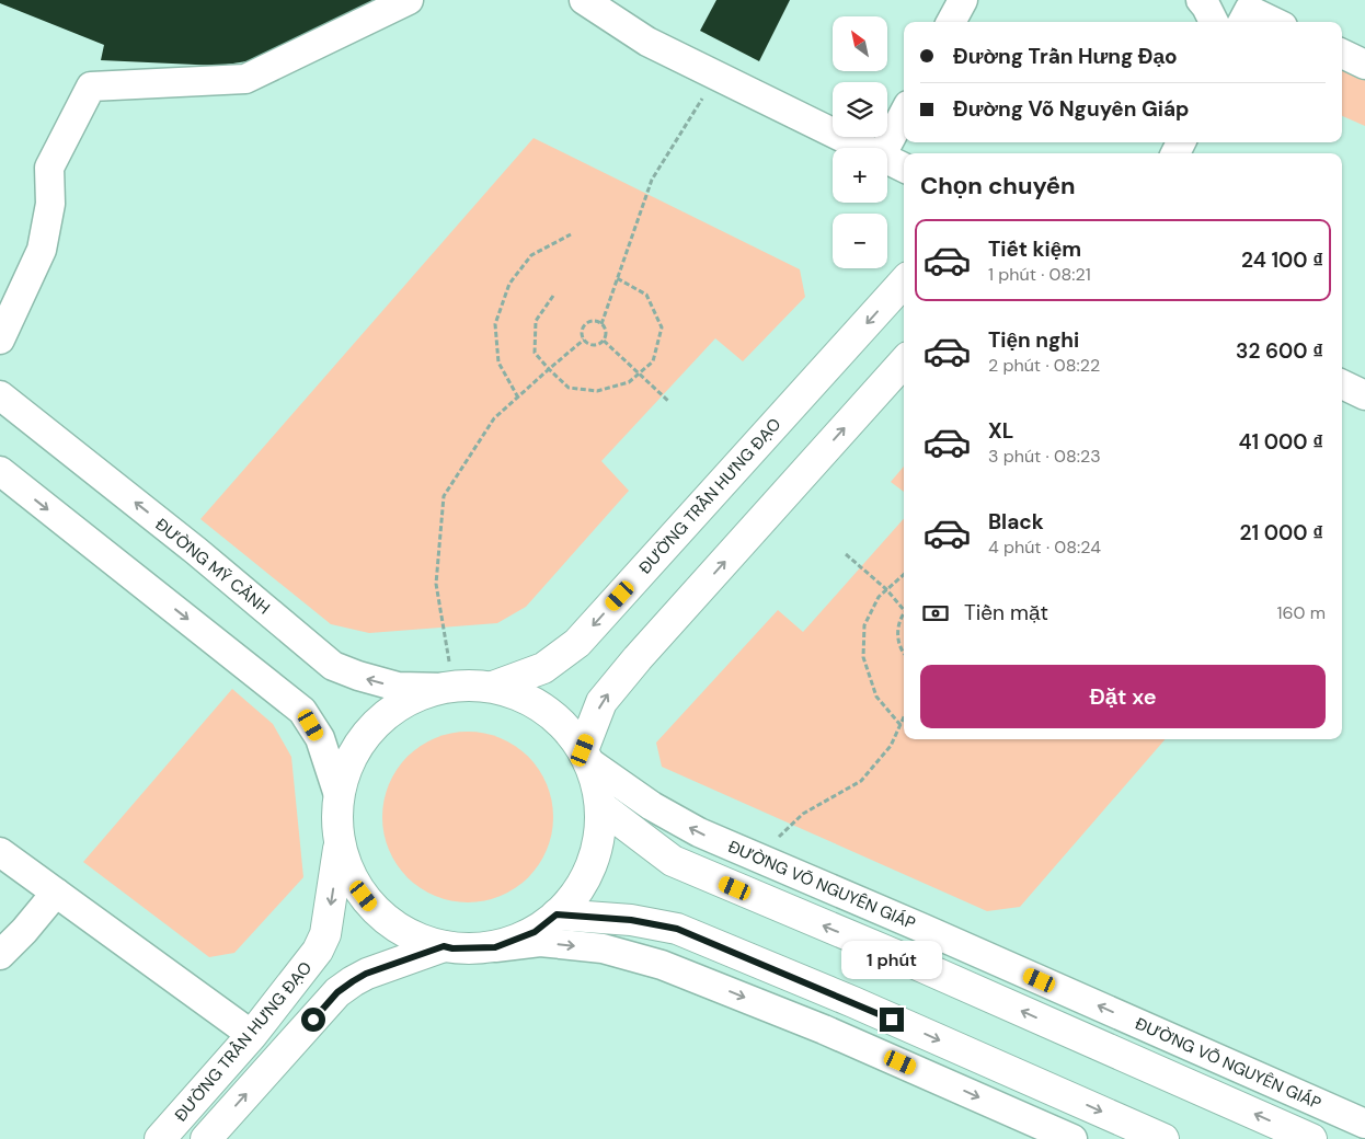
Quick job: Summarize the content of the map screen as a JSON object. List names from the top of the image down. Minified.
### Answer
{"streets":{"main road":["ĐƯỜNG TRẦN HƯNG ĐẠO"],"street":["ĐƯỜNG MỸ CẢNH","ĐƯỜNG VÕ NGUYÊN GIÁP"]},"north":"top left","page":{"map_buttons":["+","−"],"banner":["Đường Trần Hưng Đạo","Đường Võ Nguyên Giáp"],"heading":"Chọn chuyến","list":[{"name":"Tiết kiệm","note":"1 phút · 08:21","value":"24 100 ₫"},{"name":"Tiện nghi","note":"2 phút · 08:22","value":"32 600 ₫"},{"name":"XL","note":"3 phút · 08:23","value":"41 000 ₫"},{"name":"Black","note":"4 phút · 08:24","value":"21 000 ₫"}],"pay":["Tiền mặt","160 m"],"buttons":"Đặt xe","bubble":"1 phút"}}
